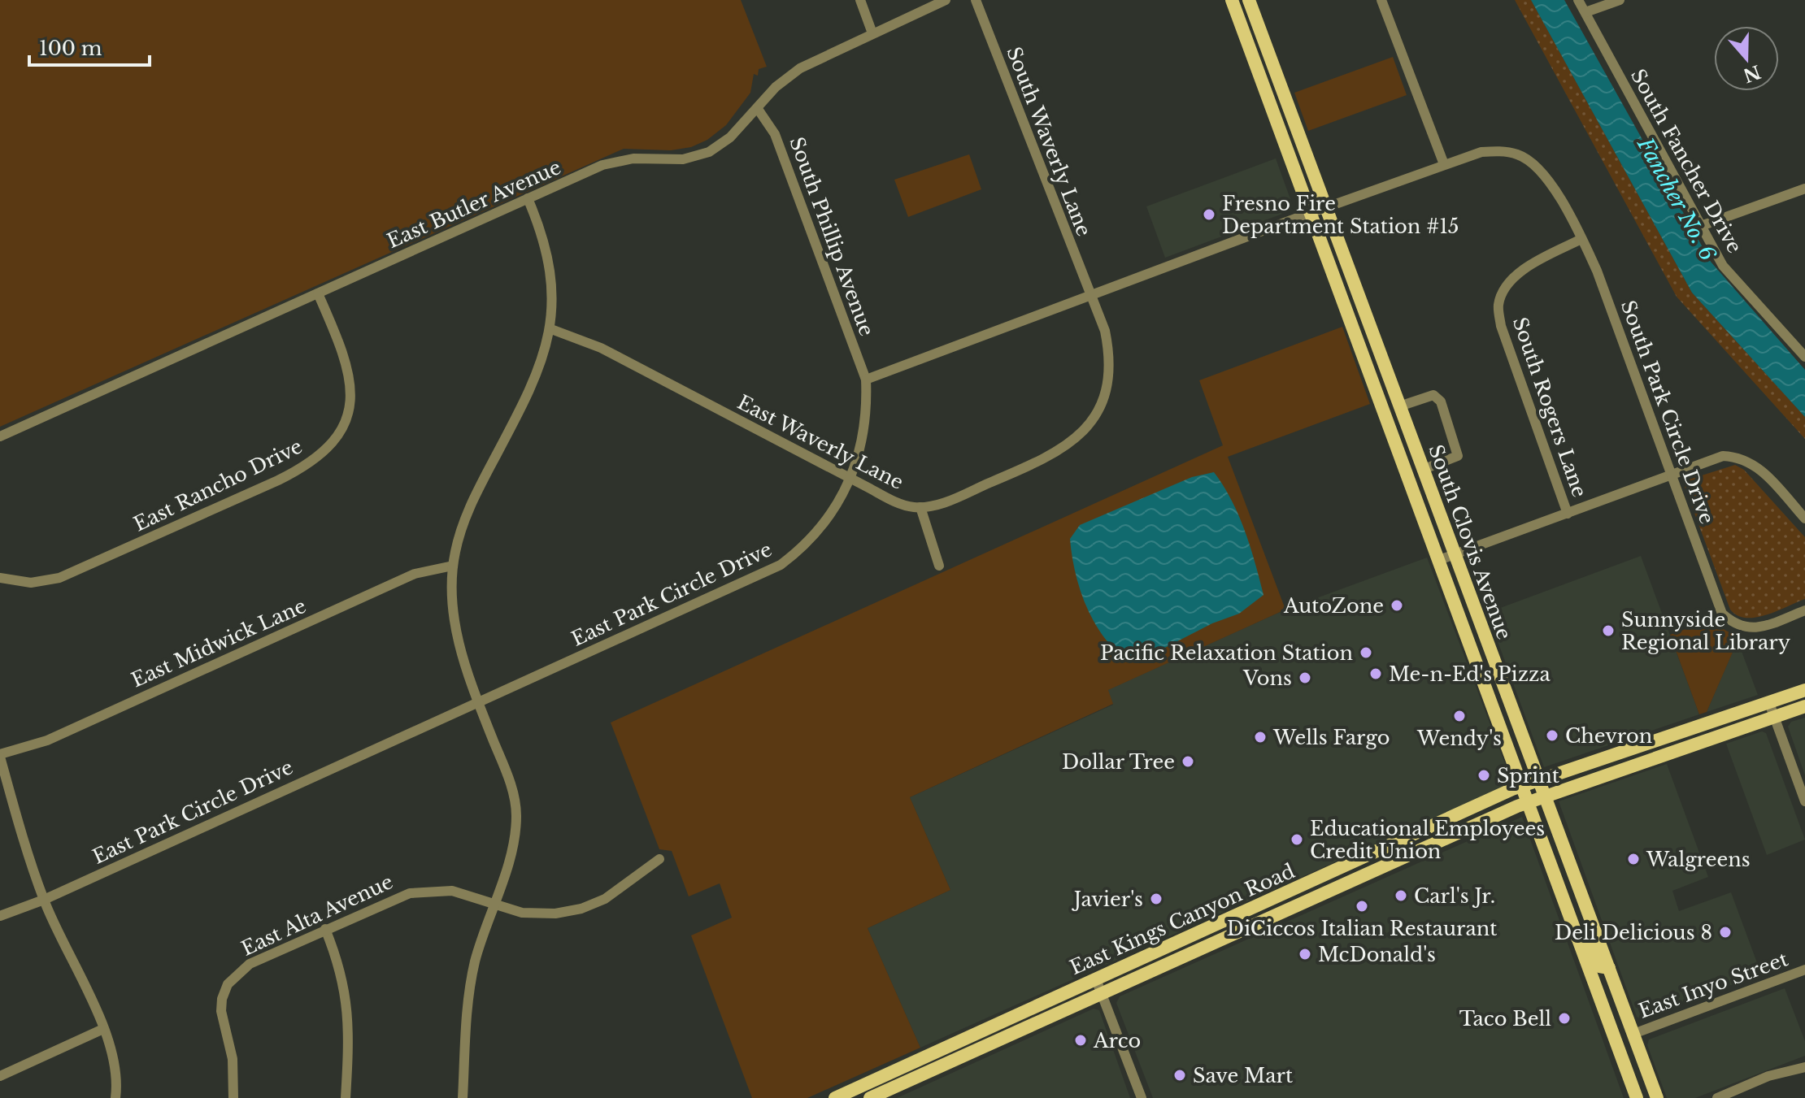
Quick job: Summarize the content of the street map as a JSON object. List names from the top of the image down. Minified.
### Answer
{"streets":{"main road":["South Clovis Avenue","East Kings Canyon Road"],"street":["South Waverly Lane","South Fancher Drive","East Butler Avenue","South Phillip Avenue","South Rogers Lane","South Park Circle Drive","East Waverly Lane","East Rancho Drive","East Park Circle Drive","East Midwick Lane","East Alta Avenue","East Inyo Street"]},"crossings":[["South Waverly Lane","East Waverly Lane"],["East Butler Avenue","South Phillip Avenue"],["East Butler Avenue","East Rancho Drive"],["South Phillip Avenue","East Park Circle Drive"],["South Rogers Lane","South Park Circle Drive"],["East Waverly Lane","East Park Circle Drive"],["South Clovis Avenue","East Kings Canyon Road"],["South Clovis Avenue","East Inyo Street"]],"water":["Fancher No. 6"],"places":["Fresno Fire Department Station #15","AutoZone","Sunnyside Regional Library","Pacific Relaxation Station","Me-n-Ed's Pizza","Vons","Wendy's","Chevron","Wells Fargo","Dollar Tree","Sprint","Educational Employees Credit Union","Walgreens","Carl's Jr.","Javier's","DiCiccos Italian Restaurant","Deli Delicious 8","McDonald's","Taco Bell","Arco","Save Mart"],"scale_bar":"100 m","north":"bottom"}
